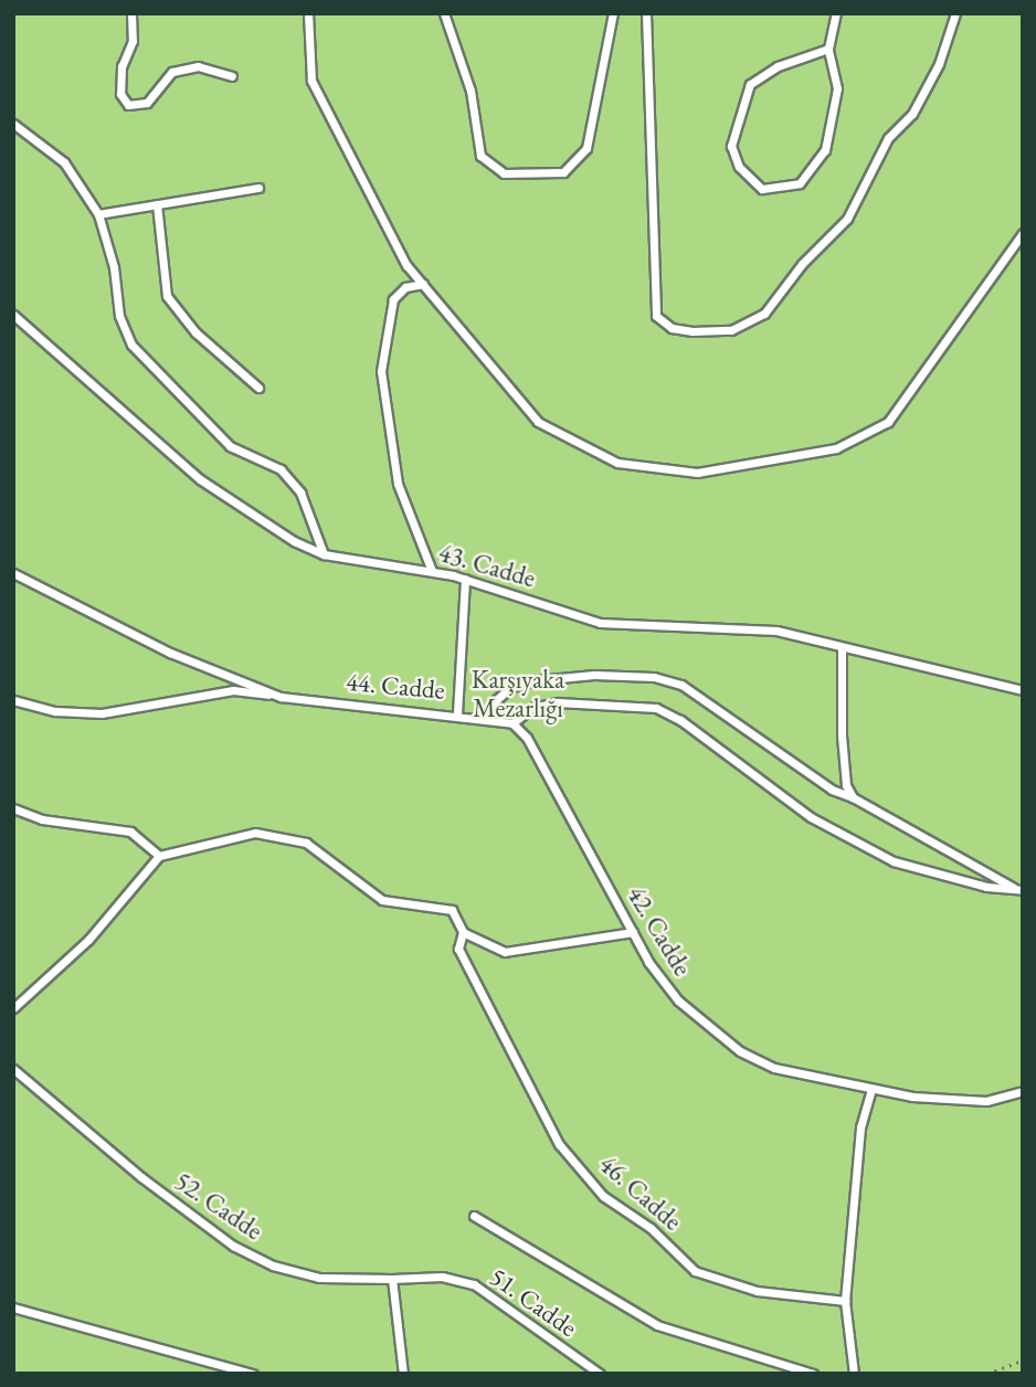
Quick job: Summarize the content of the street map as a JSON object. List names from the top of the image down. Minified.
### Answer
{"streets":{"lane":["43. Cadde","44. Cadde","42. Cadde","46. Cadde","52. Cadde","51. Cadde"]},"crossings":[["44. Cadde","42. Cadde"],["52. Cadde","51. Cadde"]],"parks":["Karşıyaka Mezarlığı"]}
